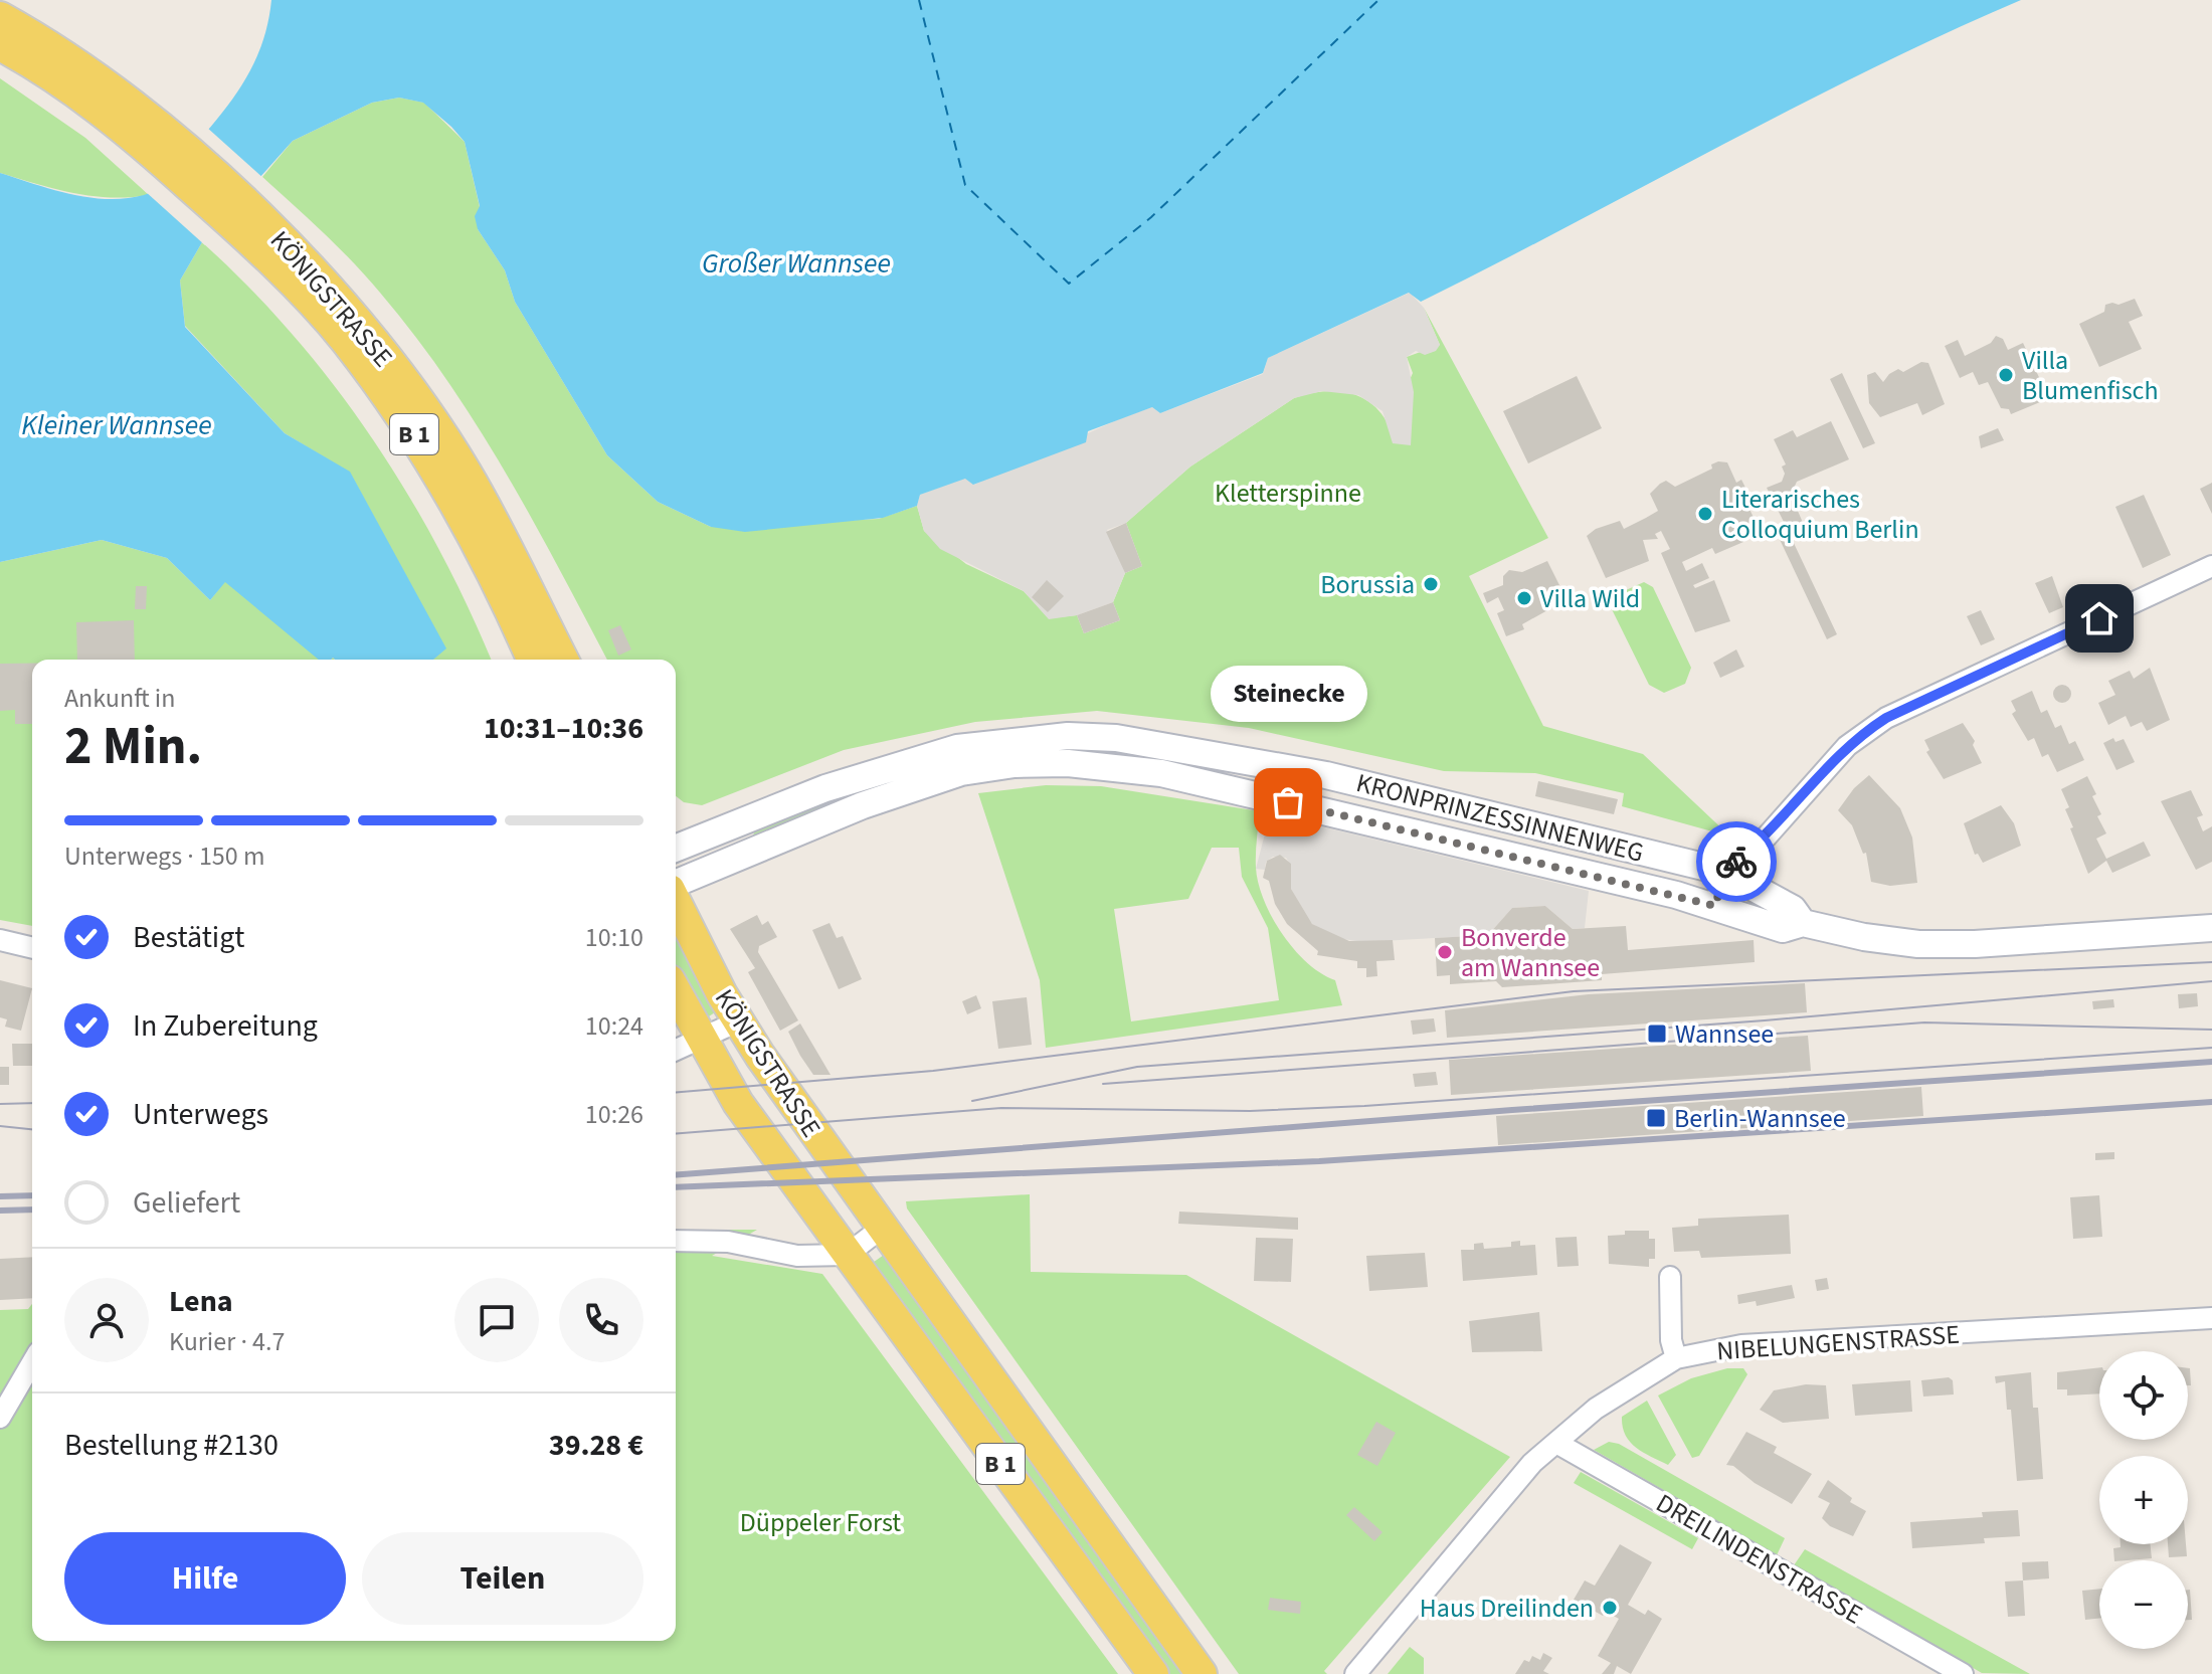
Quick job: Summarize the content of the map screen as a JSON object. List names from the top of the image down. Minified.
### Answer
{"streets":{"main road":["KÖNIGSTRASSE","B 1","KRONPRINZESSINNENWEG"],"street":["NIBELUNGENSTRASSE","DREILINDENSTRASSE"]},"crossings":[["KÖNIGSTRASSE","B 1"],["NIBELUNGENSTRASSE","DREILINDENSTRASSE"]],"water":["Großer Wannsee","Kleiner Wannsee"],"parks":["Kletterspinne","Düppeler Forst"],"places":{"other":["Villa Blumenfisch","Literarisches Colloquium Berlin","Borussia","Villa Wild","Steinecke","Bonverde am Wannsee","Haus Dreilinden"],"transit":["Wannsee","Berlin-Wannsee"]},"page":{"heading":["2 Min.","Ankunft in","10:31–10:36"],"panel":["Lena","Kurier · 4.7","Bestellung #2130","39.28 €"],"bubble":"Steinecke","bar":"Unterwegs · 150 m","list":[["Bestätigt","10:10"],["In Zubereitung","10:24"],["Unterwegs","10:26"],"Geliefert"],"map_buttons":["+","−"],"buttons":["Hilfe","Teilen"]}}
